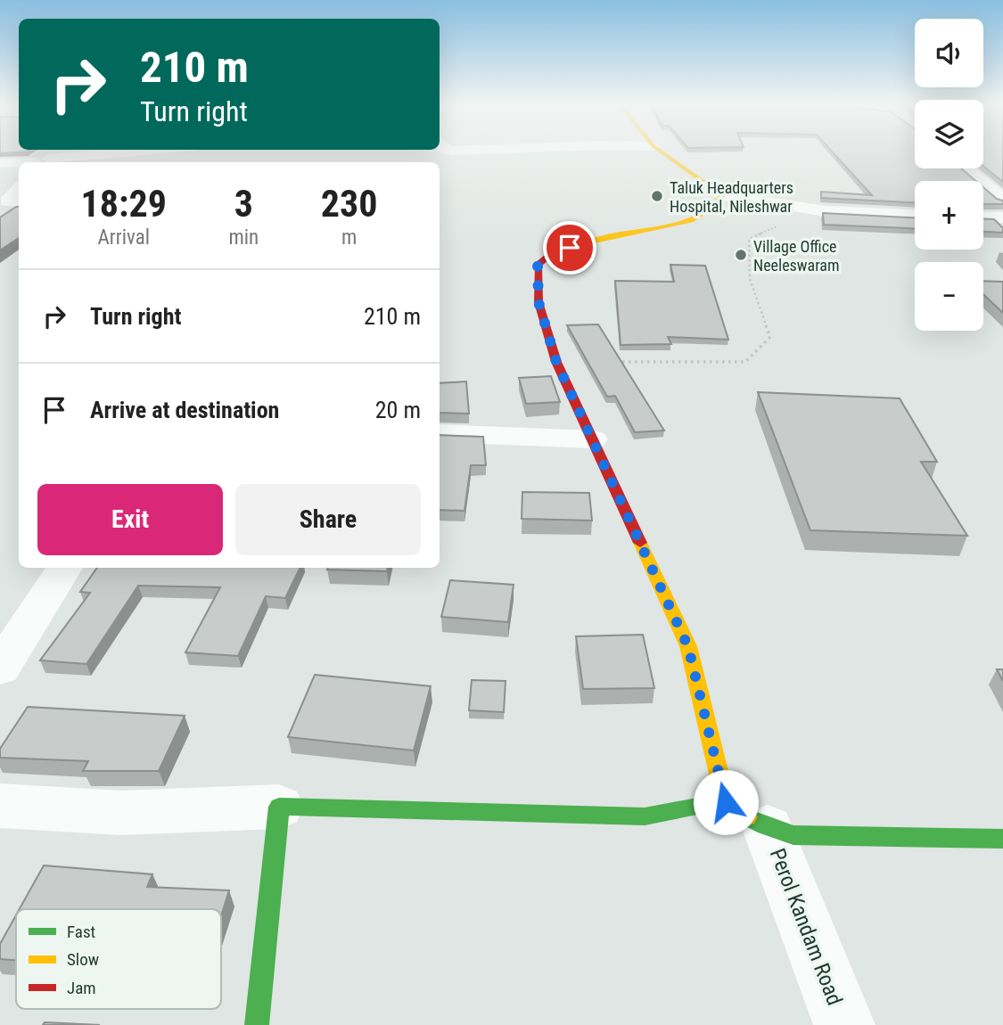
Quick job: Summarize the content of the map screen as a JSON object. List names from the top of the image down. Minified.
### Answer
{"streets":{"street":["Perol Kandam Road"]},"places":["Taluk Headquarters Hospital, Nileshwar","Village Office Neeleswaram"],"legend":["Fast","Slow","Jam"],"page":{"map_buttons":["+","−"],"turn":["210 m","Turn right"],"eta":["18:29","Arrival","3","min","230","m"],"list":[{"name":"Turn right","value":"210 m"},{"name":"Arrive at destination","value":"20 m"}],"buttons":["Exit","Share"]}}
